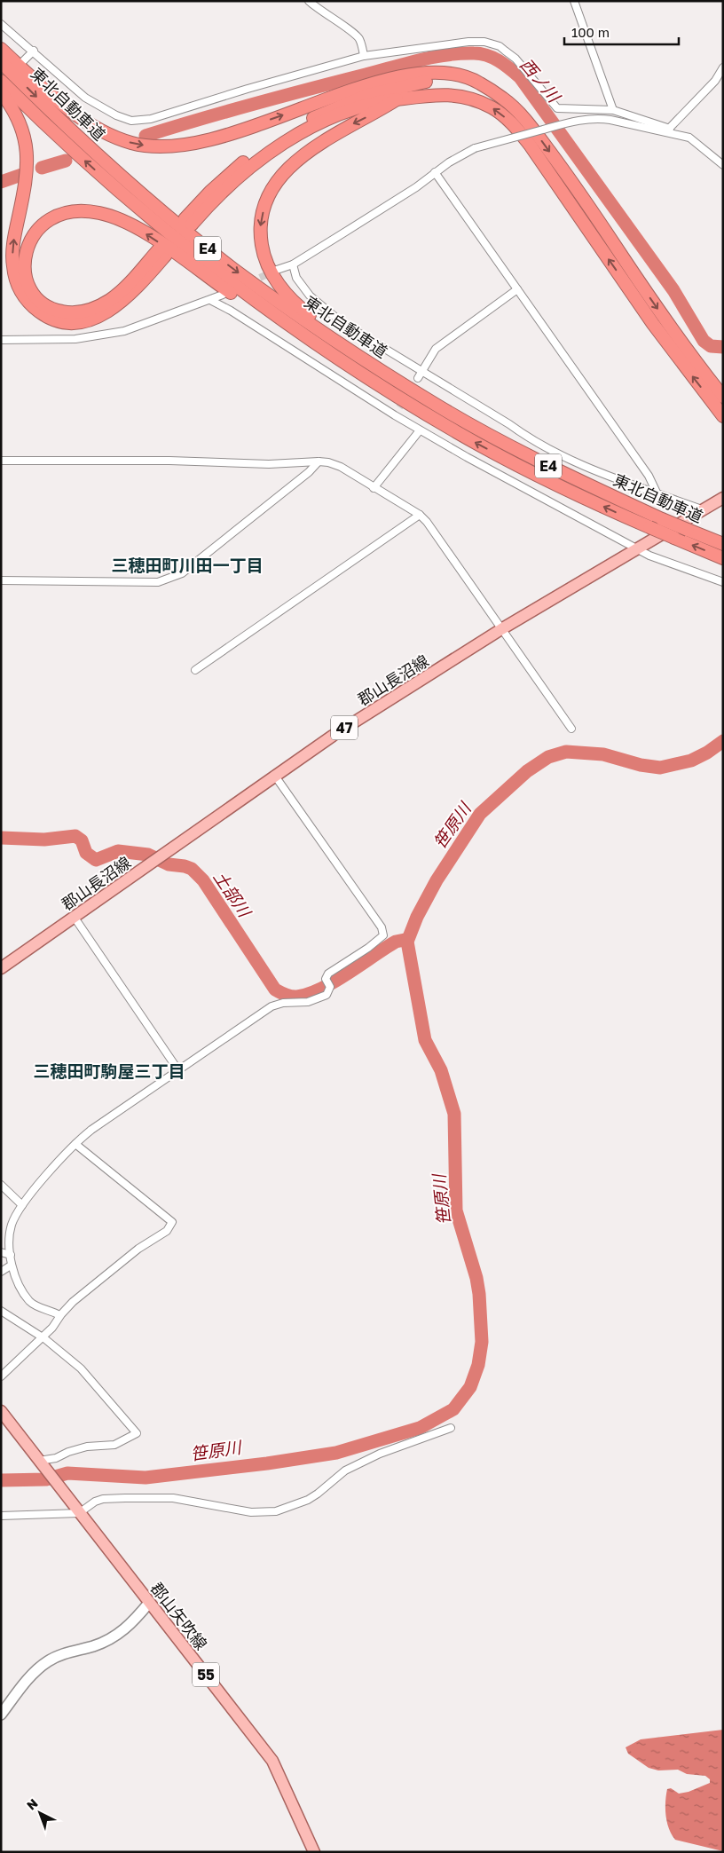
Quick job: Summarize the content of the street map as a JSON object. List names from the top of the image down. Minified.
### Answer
{"streets":{"highway":["東北自動車道","E4"],"main road":["郡山長沼線","47","郡山矢吹線","55"]},"districts":["三穂田町川田一丁目","三穂田町駒屋三丁目"],"water":["西ノ川","笹原川","土部川"],"scale_bar":"100 m","north":"top left"}
